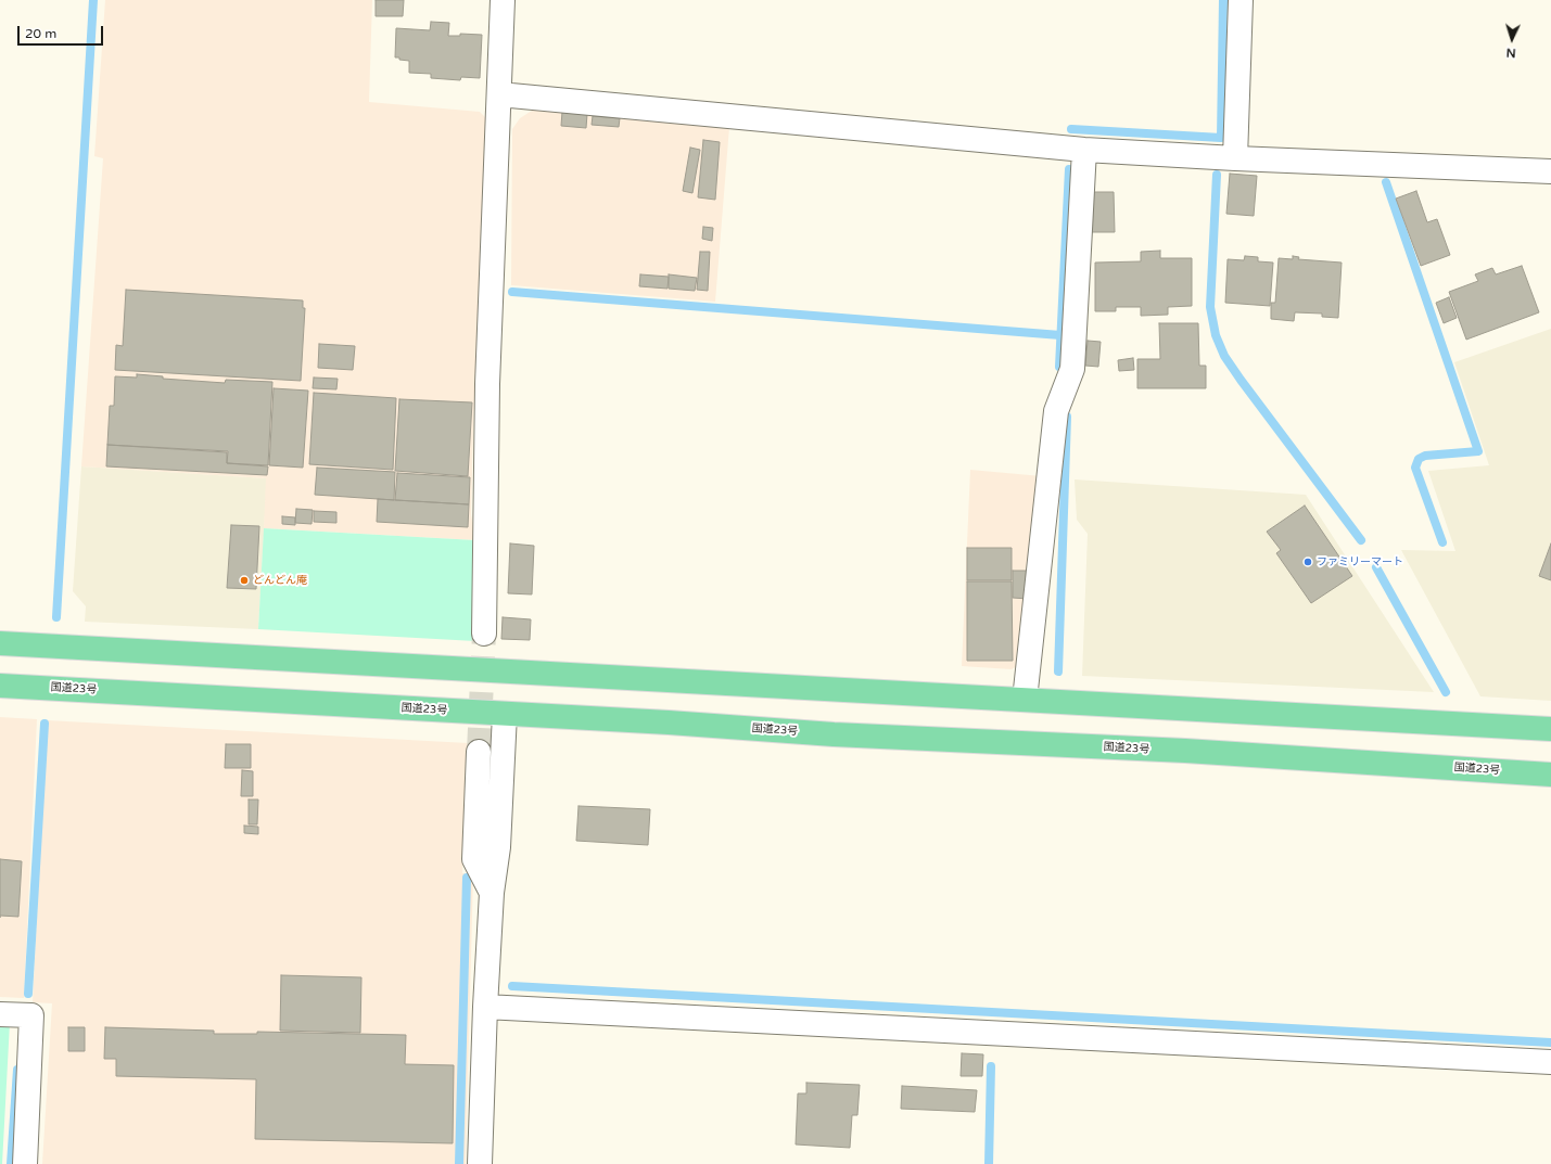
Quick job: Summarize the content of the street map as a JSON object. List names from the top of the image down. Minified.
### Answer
{"streets":{"highway":["国道23号"]},"places":["ファミリーマート","どんどん庵"],"scale_bar":"20 m","north":"bottom"}
